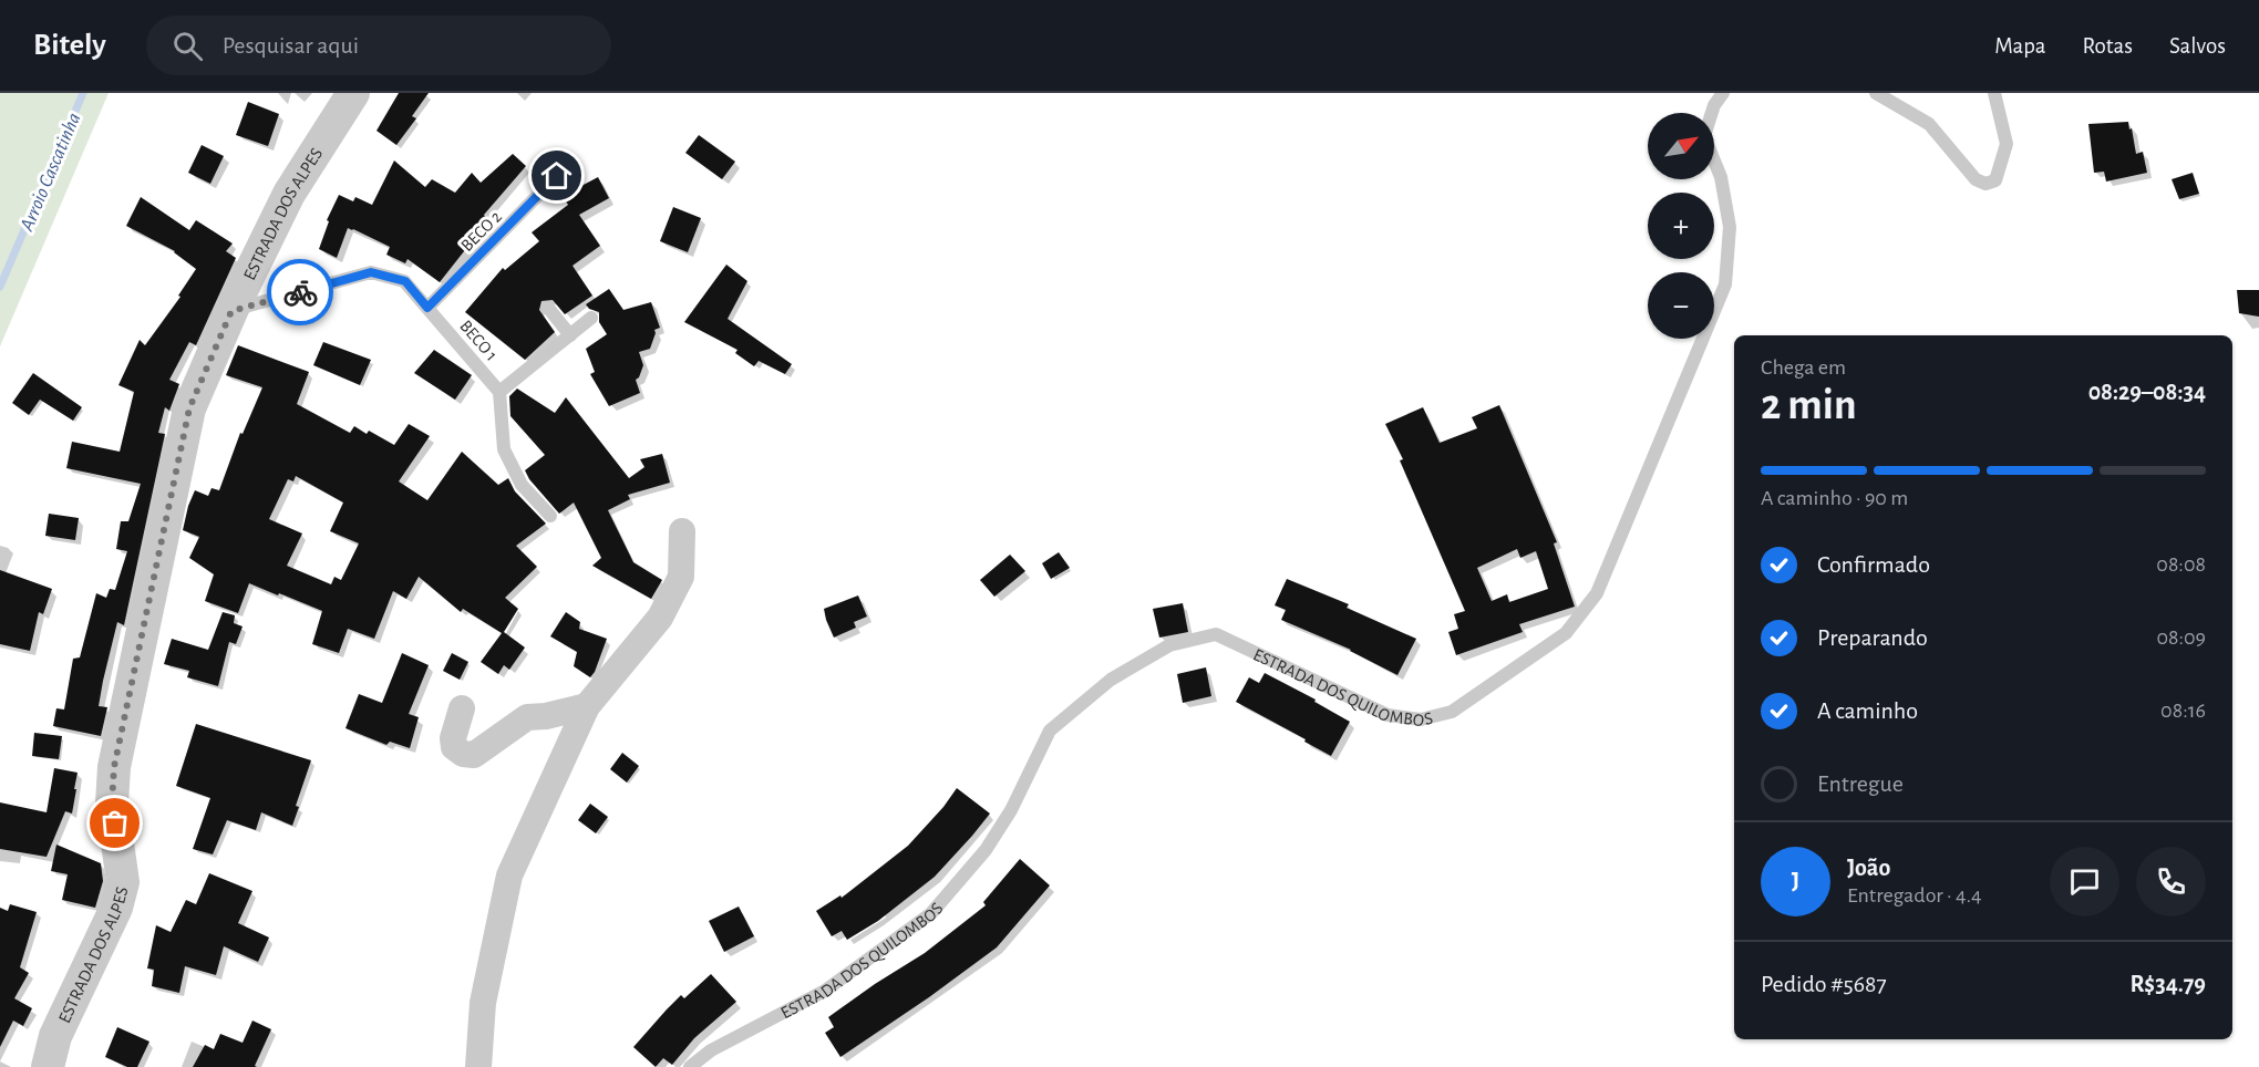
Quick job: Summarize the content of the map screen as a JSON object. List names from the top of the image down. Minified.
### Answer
{"streets":{"street":["ESTRADA DOS ALPES"],"lane":["BECO 2","BECO 1","ESTRADA DOS QUILOMBOS"]},"crossings":[["ESTRADA DOS ALPES","BECO 1"],["BECO 2","BECO 1"]],"water":["Arroio Cascatinha"],"north":"top right","page":{"header":"Bitely","search":"Pesquisar aqui","nav":["Mapa","Rotas","Salvos"],"map_buttons":["+","−"],"heading":["2 min","Chega em","08:29–08:34"],"panel":["João","Entregador · 4.4","Pedido #5687","R$34.79"],"bar":"A caminho · 90 m","list":[["Confirmado","08:08"],["Preparando","08:09"],["A caminho","08:16"],"Entregue"],"round":"J"}}
